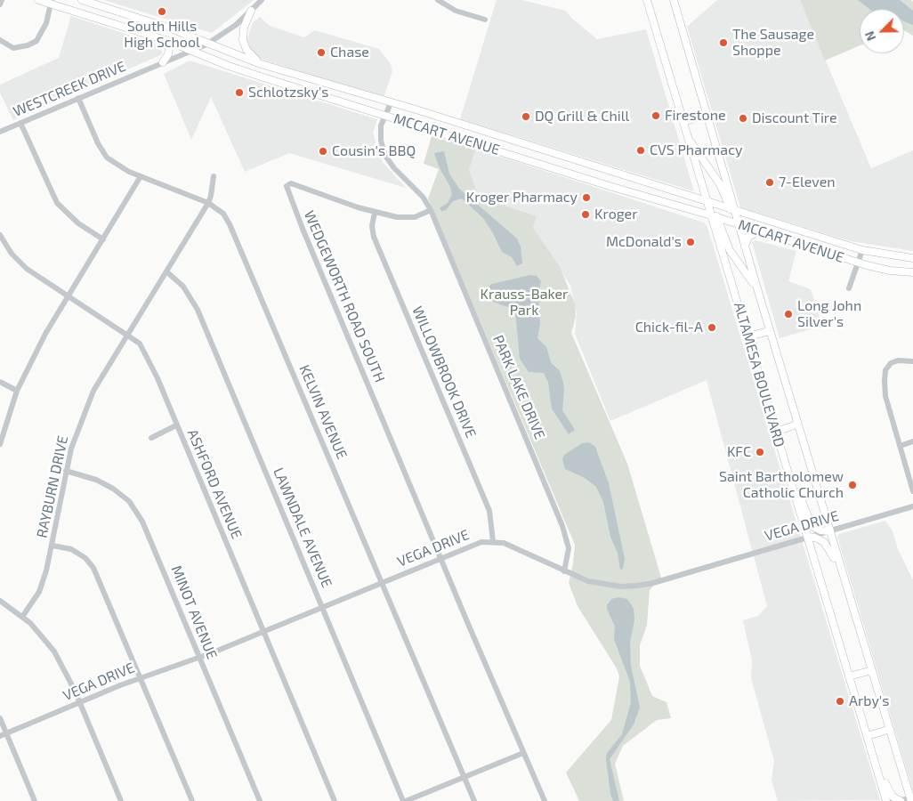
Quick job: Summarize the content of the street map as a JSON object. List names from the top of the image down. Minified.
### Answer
{"streets":{"main road":["MCCART AVENUE","ALTAMESA BOULEVARD"],"street":["WESTCREEK DRIVE","WEDGEWORTH ROAD SOUTH","WILLOWBROOK DRIVE","PARK LAKE DRIVE","KELVIN AVENUE","ASHFORD AVENUE","RAYBURN DRIVE","VEGA DRIVE","LAWNDALE AVENUE","MINOT AVENUE"]},"crossings":[["WESTCREEK DRIVE","MCCART AVENUE"],["WESTCREEK DRIVE","KELVIN AVENUE"],["MCCART AVENUE","ALTAMESA BOULEVARD"],["MCCART AVENUE","PARK LAKE DRIVE"],["WEDGEWORTH ROAD SOUTH","WILLOWBROOK DRIVE"],["WEDGEWORTH ROAD SOUTH","PARK LAKE DRIVE"],["WEDGEWORTH ROAD SOUTH","VEGA DRIVE"],["WILLOWBROOK DRIVE","VEGA DRIVE"],["ALTAMESA BOULEVARD","VEGA DRIVE"],["PARK LAKE DRIVE","VEGA DRIVE"],["KELVIN AVENUE","RAYBURN DRIVE"],["KELVIN AVENUE","VEGA DRIVE"],["ASHFORD AVENUE","RAYBURN DRIVE"],["ASHFORD AVENUE","VEGA DRIVE"],["RAYBURN DRIVE","LAWNDALE AVENUE"],["RAYBURN DRIVE","MINOT AVENUE"],["VEGA DRIVE","LAWNDALE AVENUE"],["VEGA DRIVE","MINOT AVENUE"]],"parks":["Krauss-Baker Park"],"places":["South Hills High School","The Sausage Shoppe","Chase","Schlotzsky's","Firestone","DQ Grill & Chill","Discount Tire","CVS Pharmacy","Cousin's BBQ","7-Eleven","Kroger Pharmacy","Kroger","McDonald's","Long John Silver's","Chick-fil-A","KFC","Saint Bartholomew Catholic Church","Arby's"],"north":"bottom left"}
